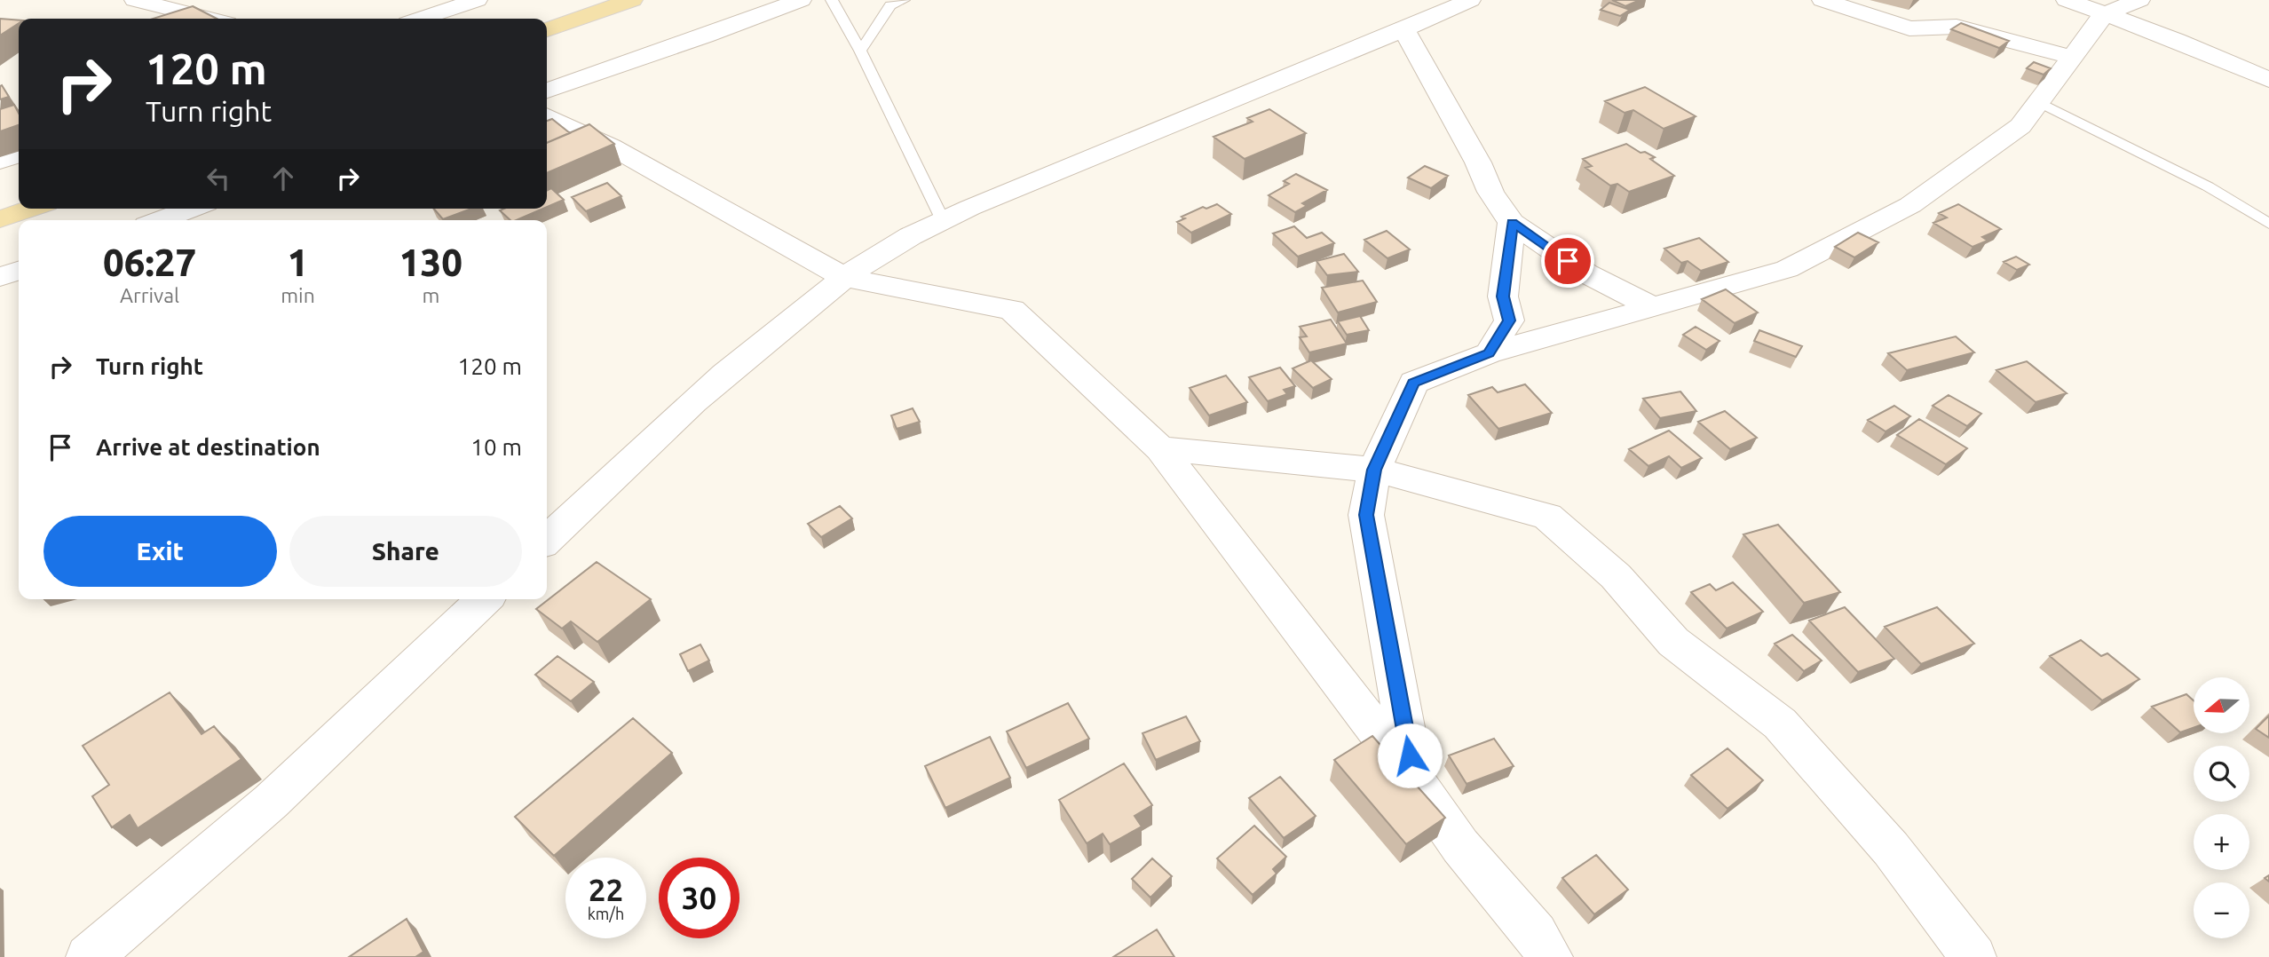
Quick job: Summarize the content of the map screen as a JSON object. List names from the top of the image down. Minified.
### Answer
{"north":"left","page":{"turn":["120 m","Turn right"],"eta":["06:27","Arrival","1","min","130","m"],"list":[{"name":"Turn right","value":"120 m"},{"name":"Arrive at destination","value":"10 m"}],"buttons":["Exit","Share"],"map_buttons":["+","−"],"speed":"22 km/h","limit":"30"}}
